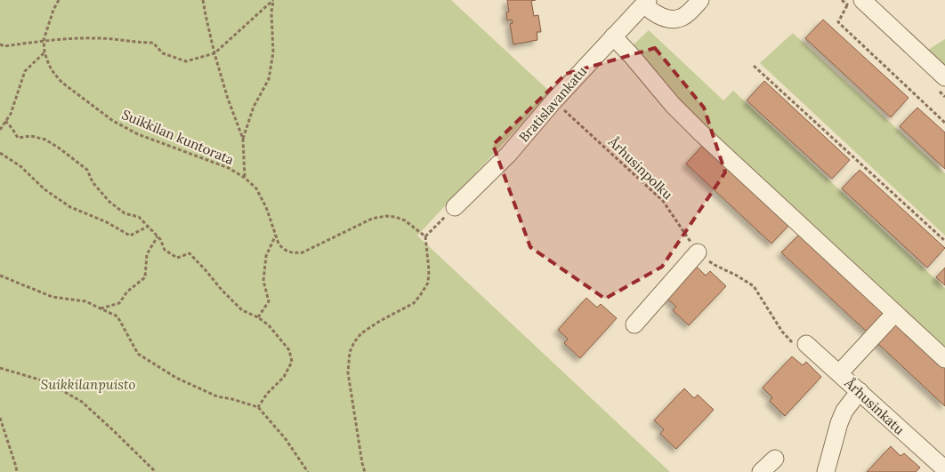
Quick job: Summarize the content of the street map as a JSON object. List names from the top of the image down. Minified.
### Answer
{"streets":{"street":["Bratislavankatu","Århusinkatu"],"path":["Suikkilan kuntorata","Århusinpolku"]},"crossings":[["Bratislavankatu","Århusinpolku"],["Århusinpolku","Århusinkatu"]],"parks":["Suikkilanpuisto"]}
